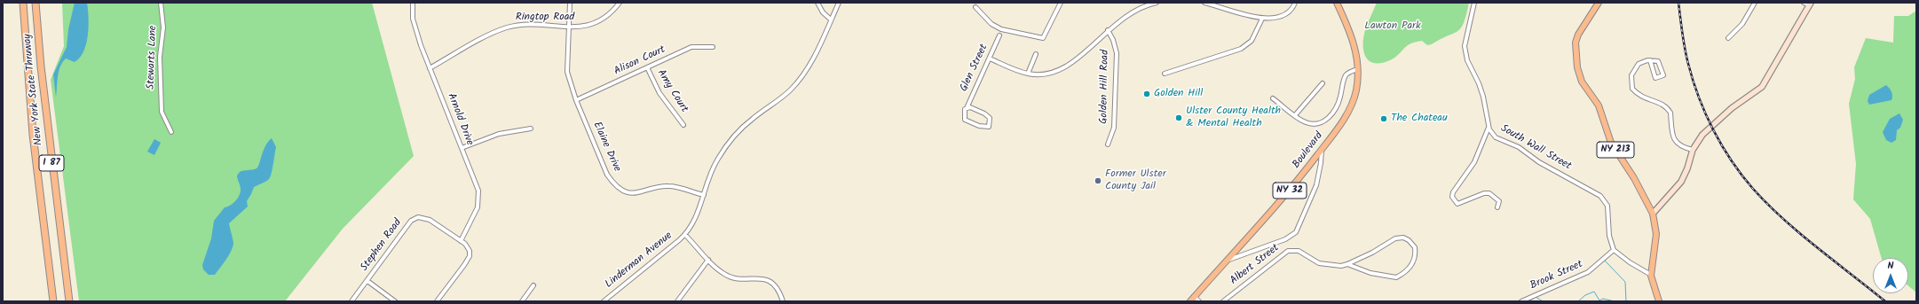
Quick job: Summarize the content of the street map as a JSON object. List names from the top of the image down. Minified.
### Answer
{"streets":{"highway":["New York State Thruway","I 87"],"main road":["NY 213","Boulevard","NY 32"],"street":["Ringtop Road","Stewarts Lane","Alison Court","Glen Street","Golden Hill Road","Amy Court","Arnold Drive","Elaine Drive","South Wall Street","Stephen Road","Linderman Avenue","Albert Street","Brook Street"]},"crossings":[["Ringtop Road","Arnold Drive"],["Ringtop Road","Elaine Drive"],["Alison Court","Amy Court"],["Alison Court","Elaine Drive"],["Arnold Drive","Stephen Road"],["Elaine Drive","Linderman Avenue"],["South Wall Street","Brook Street"]],"parks":["Lawton Park"],"places":["Golden Hill","Ulster County Health & Mental Health","The Chateau","Former Ulster County Jail"],"north":"top"}
